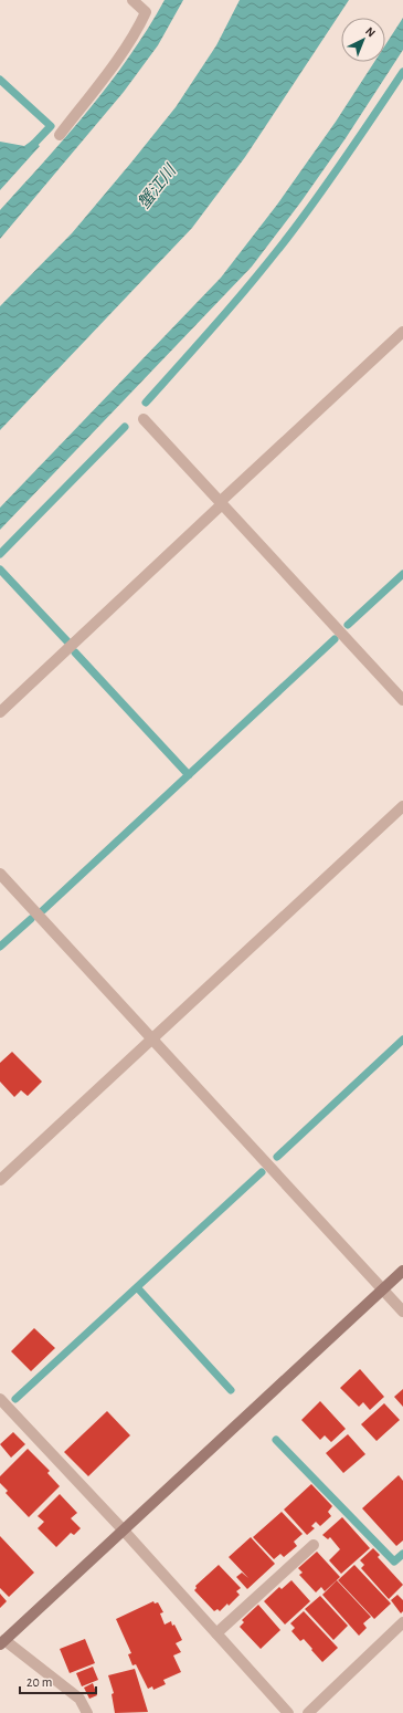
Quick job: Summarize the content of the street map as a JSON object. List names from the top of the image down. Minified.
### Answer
{"water":["蟹江川"],"scale_bar":"20 m","north":"top right"}
